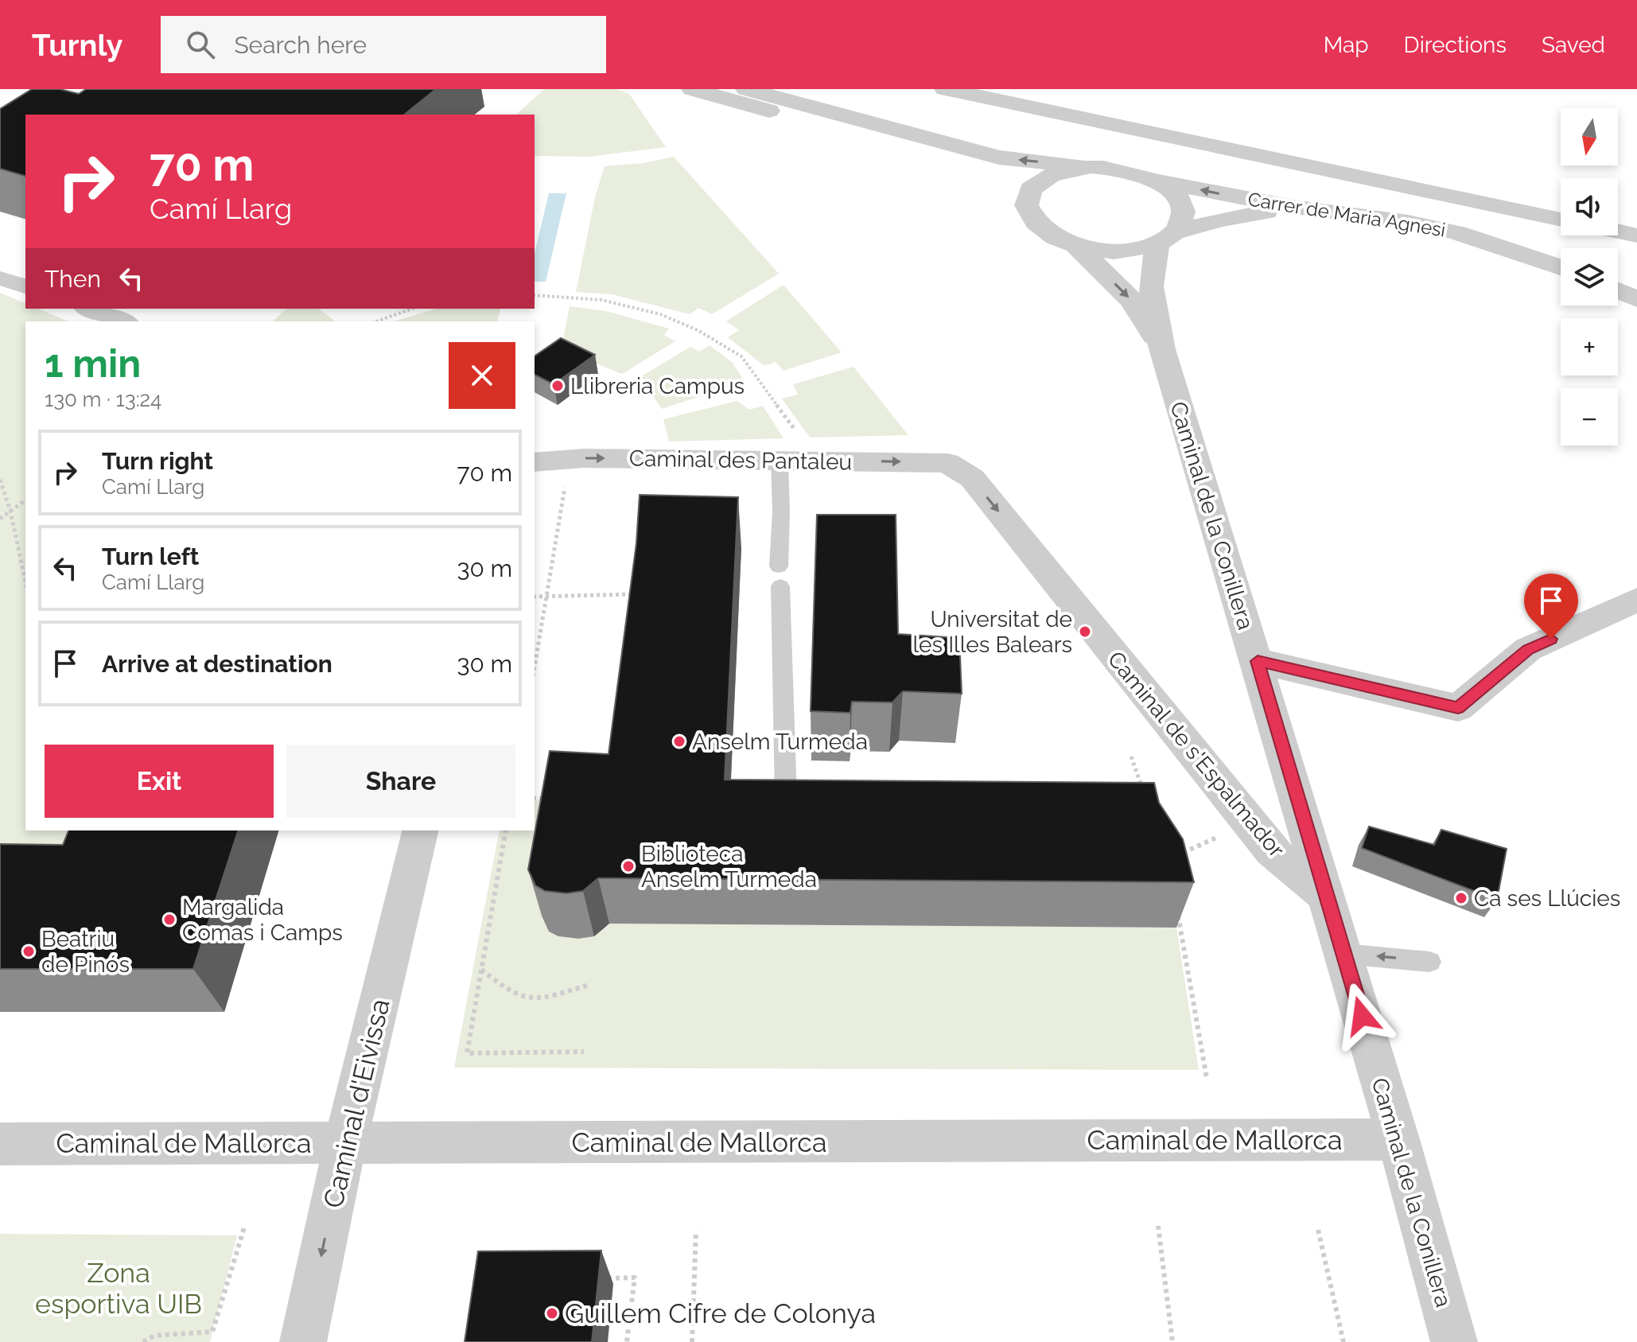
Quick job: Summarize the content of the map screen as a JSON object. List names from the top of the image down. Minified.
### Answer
{"streets":{"street":["Carrer de Maria Agnesi","Caminal des Pantaleu","Caminal de la Conillera","Caminal de s'Espalmador","Caminal d'Eivissa","Caminal de Mallorca"]},"crossings":[["Caminal des Pantaleu","Caminal de s'Espalmador"],["Caminal de la Conillera","Caminal de s'Espalmador"],["Caminal de la Conillera","Caminal de Mallorca"],["Caminal d'Eivissa","Caminal de Mallorca"]],"one_way":["Caminal des Pantaleu","Caminal de s'Espalmador","Caminal d'Eivissa"],"parks":["Zona esportiva UIB"],"places":["Llibreria Campus","Universitat de les Illes Balears","Anselm Turmeda","Biblioteca Anselm Turmeda","Ca ses Llúcies","Margalida Comas i Camps","Beatriu de Pinós","Guillem Cifre de Colonya"],"north":"bottom","page":{"header":"Turnly","search":"Search here","nav":["Map","Directions","Saved"],"map_buttons":["+","−"],"turn":["70 m","Camí Llarg"],"then":"Then","heading":["1 min","130 m · 13:24"],"list":[{"name":"Turn right","note":"Camí Llarg","value":"70 m"},{"name":"Turn left","note":"Camí Llarg","value":"30 m"},{"name":"Arrive at destination","value":"30 m"}],"buttons":["Exit","Share"]}}
